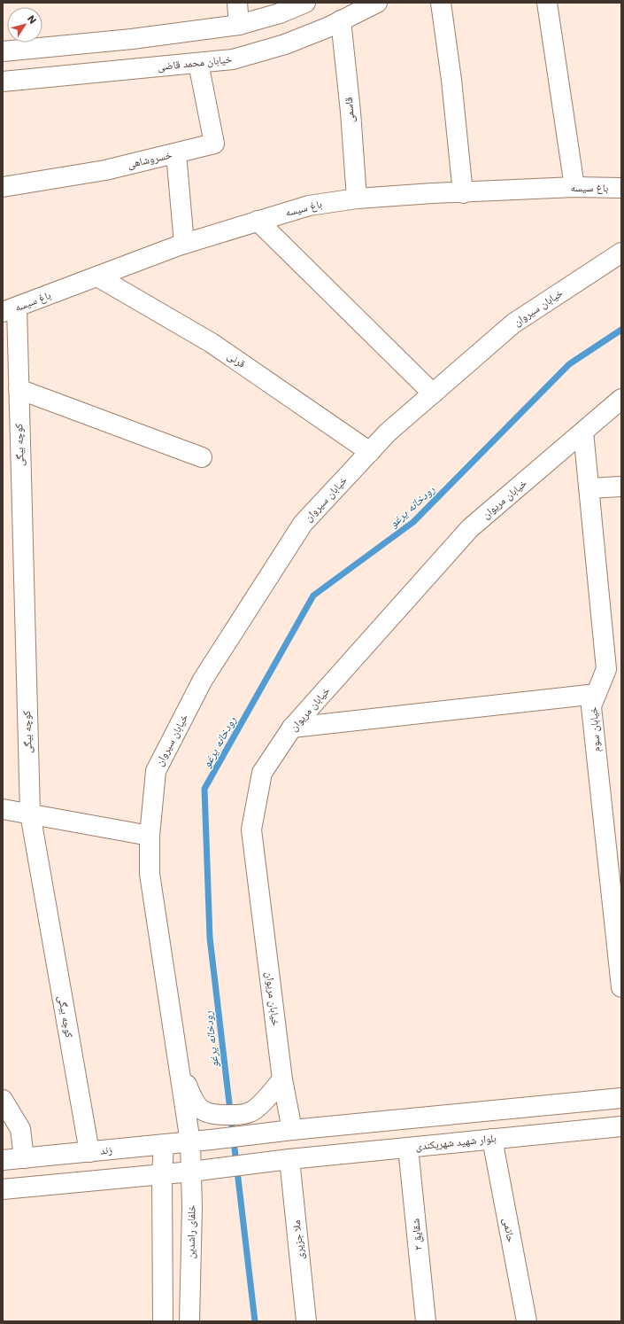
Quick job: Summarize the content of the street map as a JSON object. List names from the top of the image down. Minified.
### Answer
{"streets":{"street":["خیابان محمد قاضی","قاسمی","خسروشاهی","باغ سیسه","خیابان سیروان","قرنی","کوچه بیگی","خیابان مریوان","خیابان سوم","بلوار شهید شهریکندی","زند","حاتمی","خلفای راشدین","شقایق ۲","ملا جزیری"]},"crossings":[["خیابان محمد قاضی","قاسمی"],["خیابان محمد قاضی","خسروشاهی"],["قاسمی","باغ سیسه"],["باغ سیسه","قرنی"],["باغ سیسه","کوچه بیگی"],["خیابان سیروان","قرنی"],["خیابان سیروان","خلفای راشدین"],["کوچه بیگی","زند"],["خیابان مریوان","خیابان سوم"],["خیابان مریوان","زند"],["بلوار شهید شهریکندی","حاتمی"],["بلوار شهید شهریکندی","خلفای راشدین"],["بلوار شهید شهریکندی","شقایق ۲"],["بلوار شهید شهریکندی","ملا جزیری"],["زند","خلفای راشدین"]],"water":["رودخانه یرغو"],"north":"top right"}
